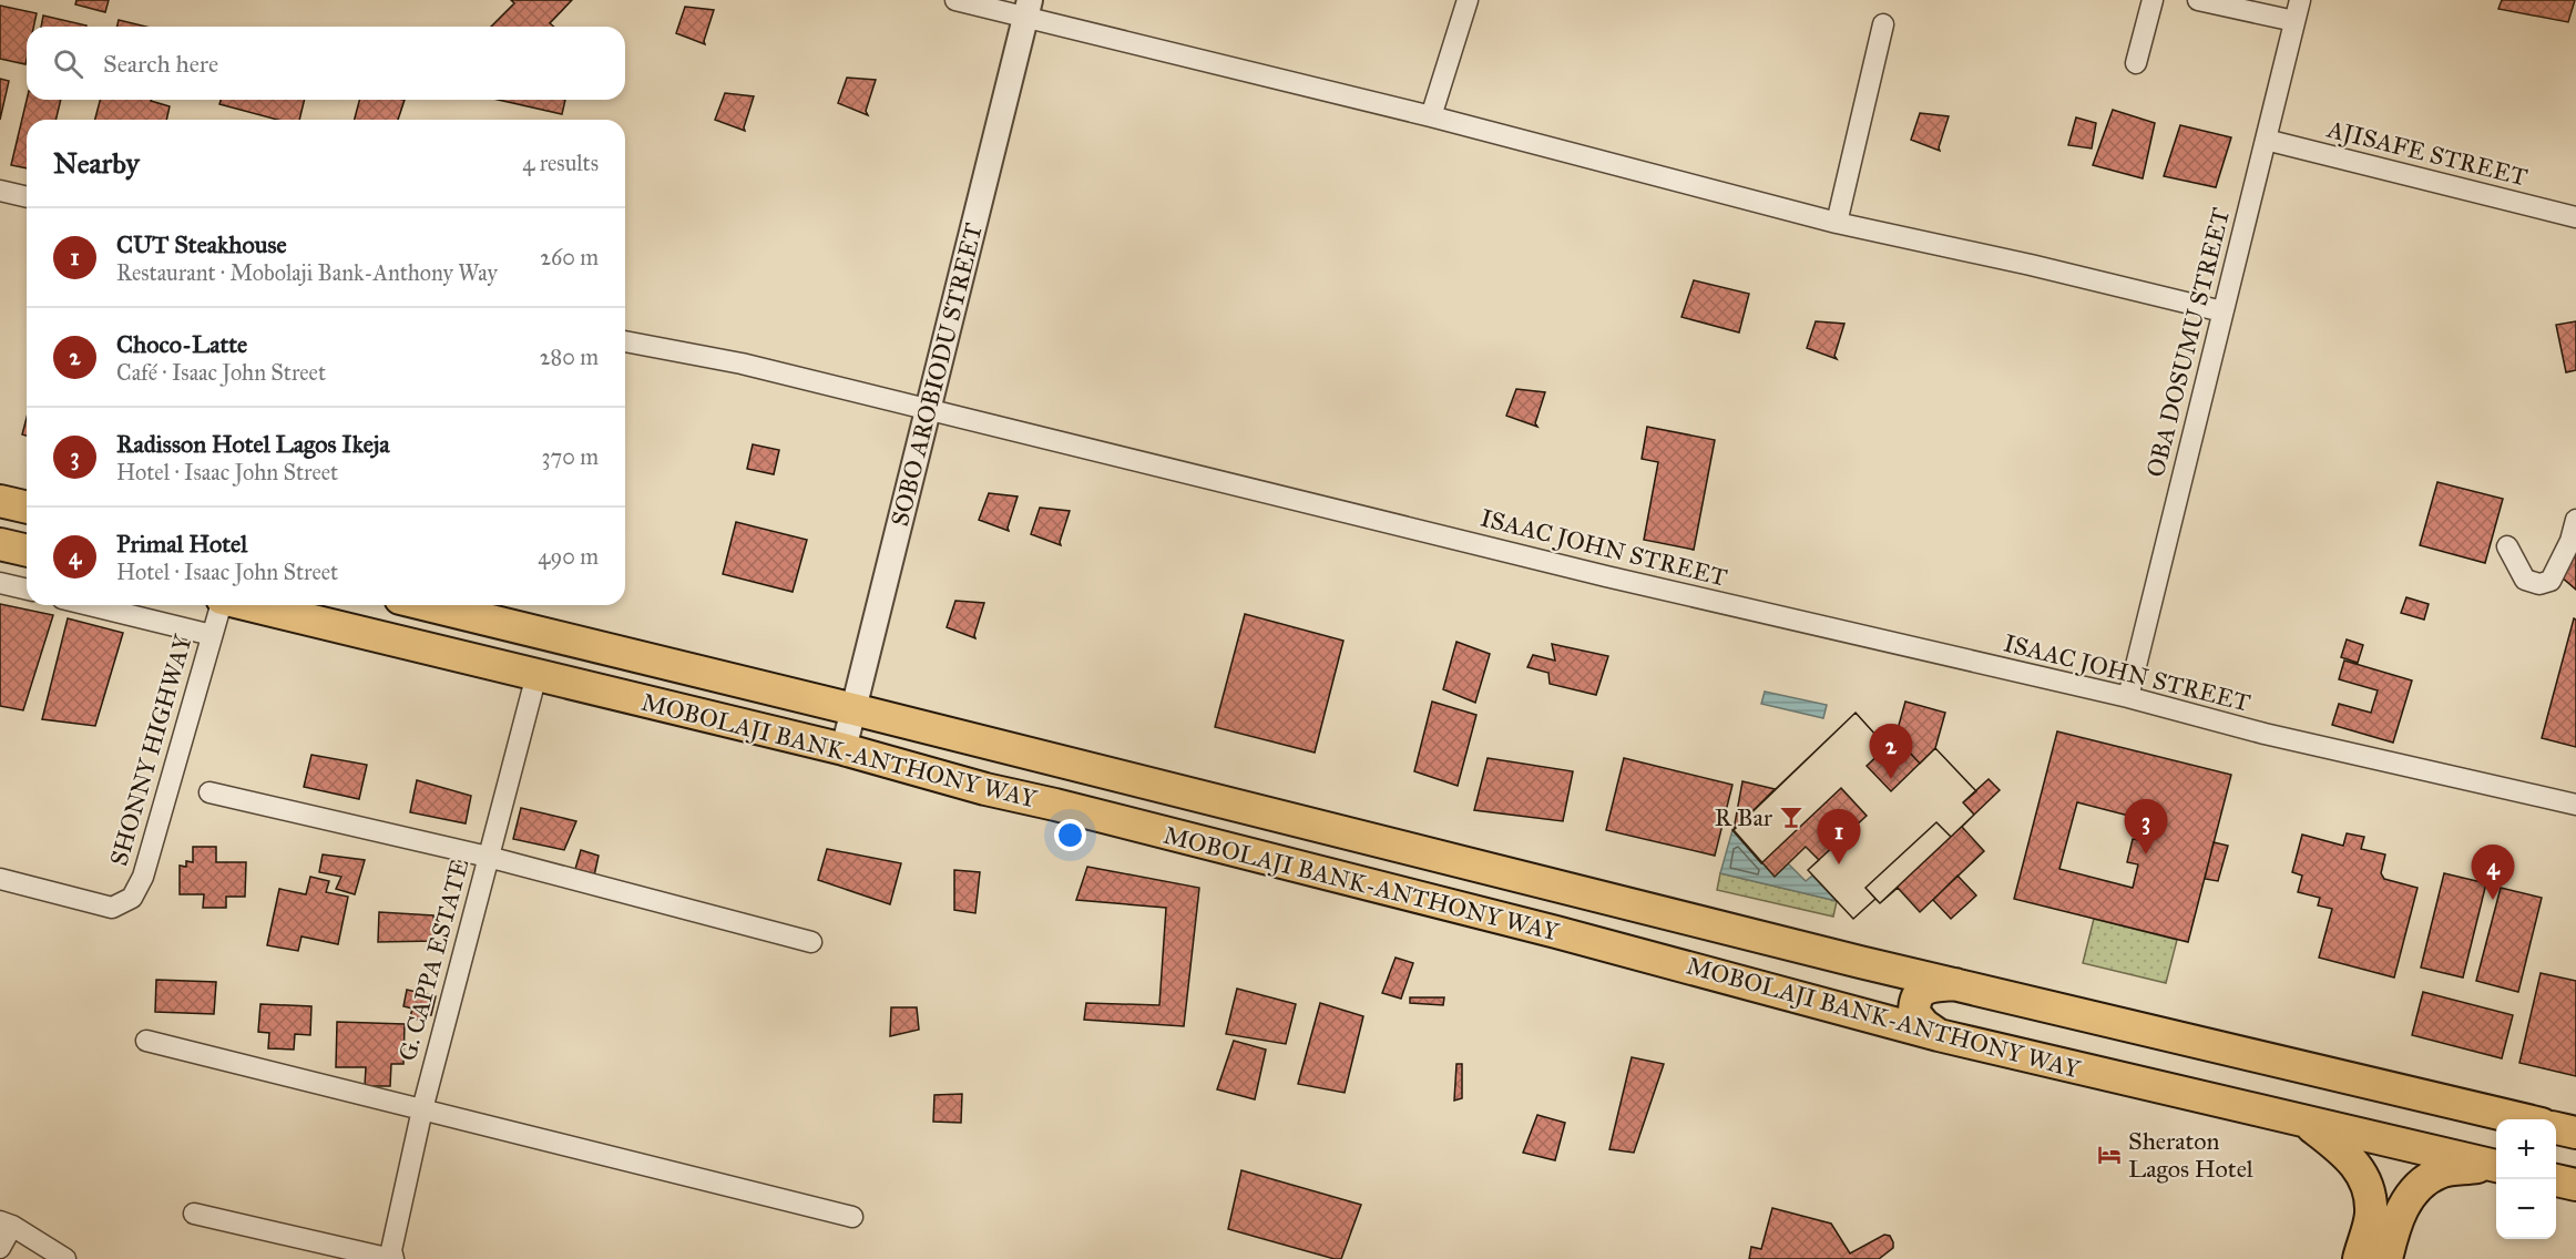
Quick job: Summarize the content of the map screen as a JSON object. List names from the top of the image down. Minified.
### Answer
{"streets":{"main road":["MOBOLAJI BANK-ANTHONY WAY"],"street":["AJISAFE STREET","OBA DOSUMU STREET","SOBO AROBIODU STREET","ISAAC JOHN STREET","SHONNY HIGHWAY","G. CAPPA ESTATE"]},"crossings":[["AJISAFE STREET","OBA DOSUMU STREET"],["OBA DOSUMU STREET","ISAAC JOHN STREET"],["SOBO AROBIODU STREET","ISAAC JOHN STREET"],["SOBO AROBIODU STREET","MOBOLAJI BANK-ANTHONY WAY"],["MOBOLAJI BANK-ANTHONY WAY","G. CAPPA ESTATE"]],"places":{"bar":["R Bar"],"hotel":["Sheraton Lagos Hotel"]},"page":{"search":"Search here","heading":["Nearby","4 results"],"list":[{"mark":"1","name":"CUT Steakhouse","note":"Restaurant · Mobolaji Bank-Anthony Way","value":"260 m"},{"mark":"2","name":"Choco-Latte","note":"Café · Isaac John Street","value":"280 m"},{"mark":"3","name":"Radisson Hotel Lagos Ikeja","note":"Hotel · Isaac John Street","value":"370 m"},{"mark":"4","name":"Primal Hotel","note":"Hotel · Isaac John Street","value":"490 m"}],"pins":["2","3","1","4"],"map_buttons":["+","−"]}}
